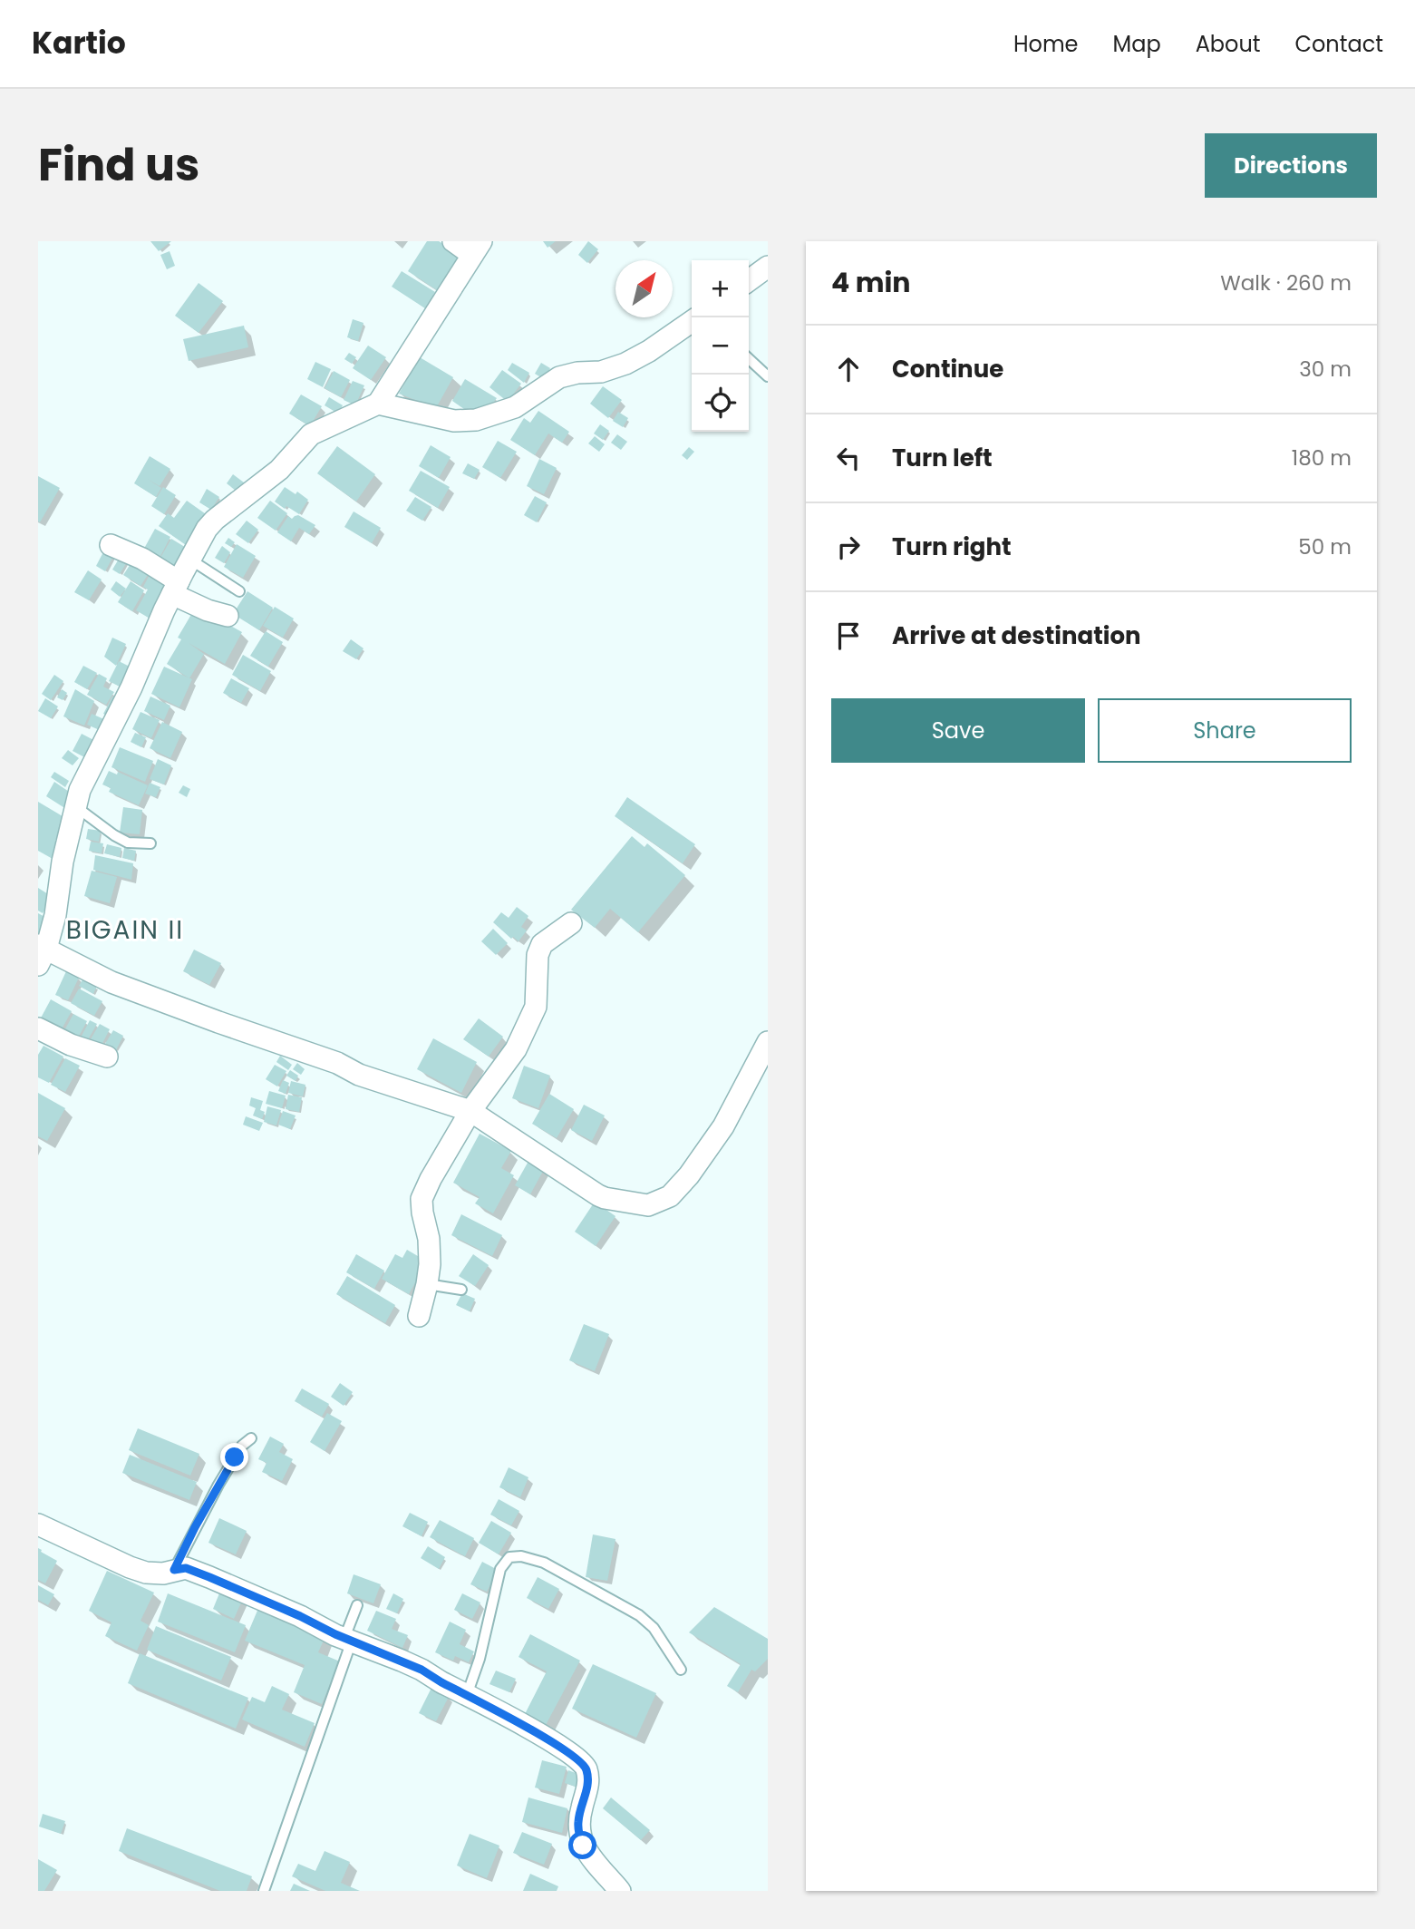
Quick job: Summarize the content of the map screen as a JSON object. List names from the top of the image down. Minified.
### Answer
{"districts":["BIGAIN II"],"north":"top right","page":{"header":"Kartio","nav":["Home","Map","About","Contact"],"title":"Find us","buttons":["Directions",["Save","Share"]],"heading":["4 min","Walk · 260 m"],"map_buttons":["+","−"],"list":[["Continue","30 m"],["Turn left","180 m"],["Turn right","50 m"],"Arrive at destination"]}}
